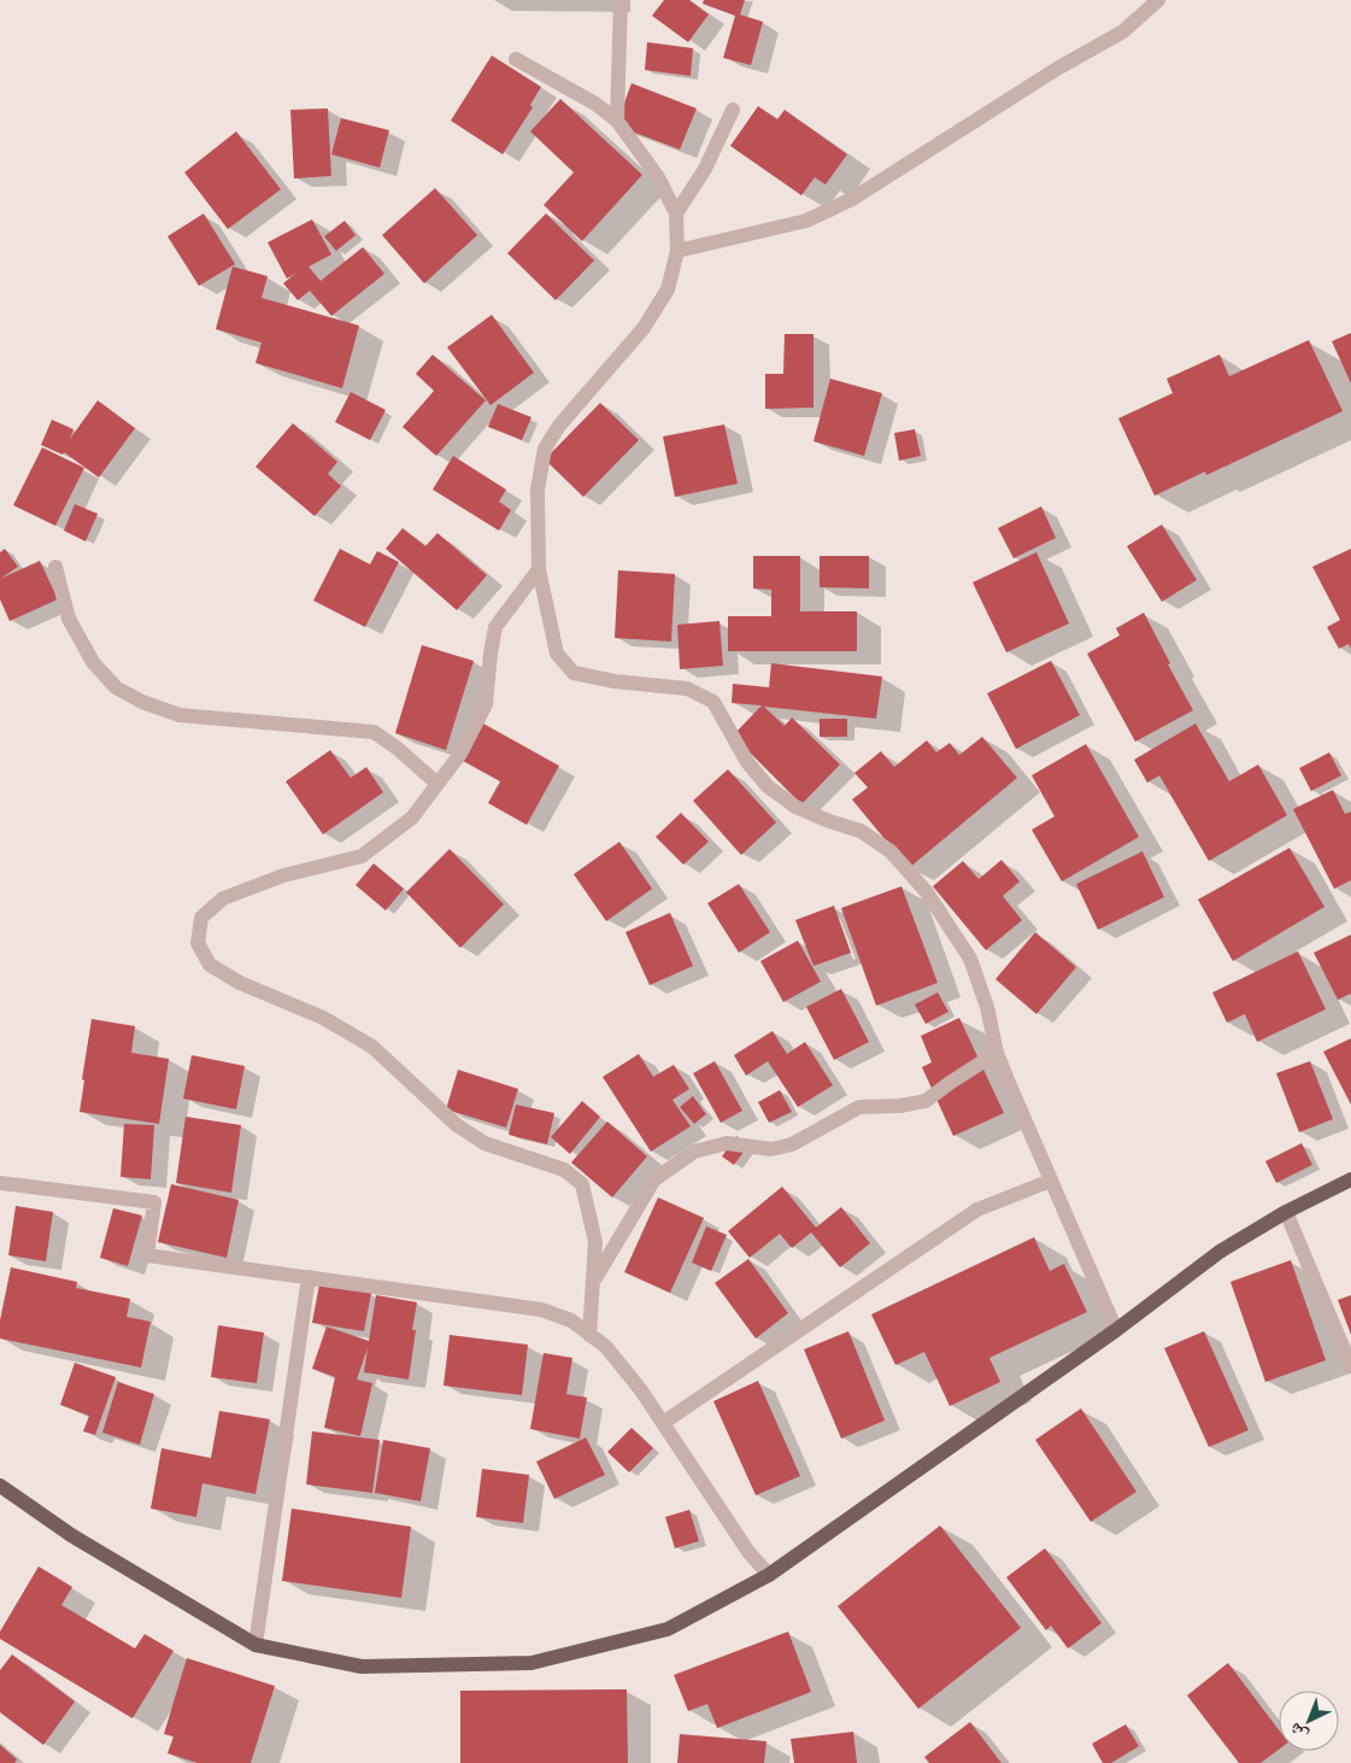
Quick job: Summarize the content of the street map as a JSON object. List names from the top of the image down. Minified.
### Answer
{"north":"bottom left"}
